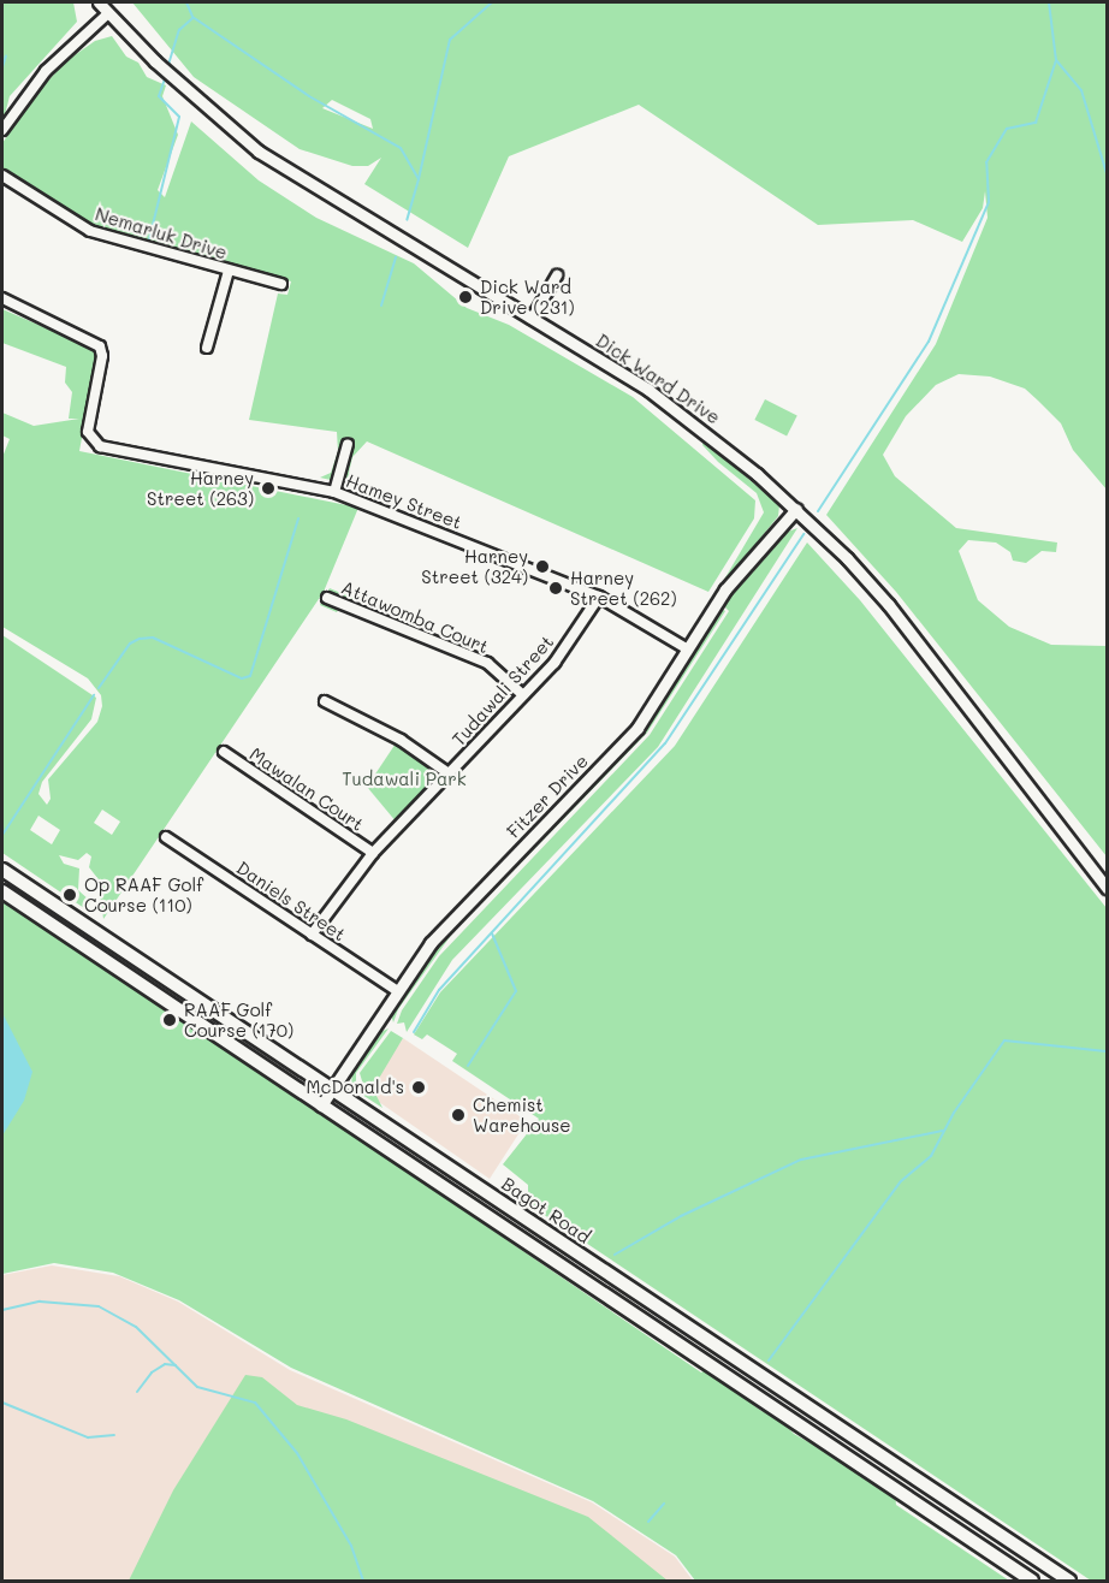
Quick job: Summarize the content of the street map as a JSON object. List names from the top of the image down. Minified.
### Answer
{"streets":{"main road":["Bagot Road"],"street":["Nemarluk Drive","Dick Ward Drive","Hamey Street","Attawomba Court","Tudawali Street","Mawalan Court","Fitzer Drive","Daniels Street"]},"crossings":[["Dick Ward Drive","Fitzer Drive"],["Hamey Street","Tudawali Street"],["Hamey Street","Fitzer Drive"],["Attawomba Court","Tudawali Street"],["Tudawali Street","Mawalan Court"],["Tudawali Street","Daniels Street"],["Fitzer Drive","Daniels Street"],["Fitzer Drive","Bagot Road"]],"parks":["Tudawali Park"],"places":["Dick Ward Drive (231)","Harney Street (263)","Harney Street (324)","Harney Street (262)","Op RAAF Golf Course (110)","RAAF Golf Course (170)","McDonald's","Chemist Warehouse"]}
